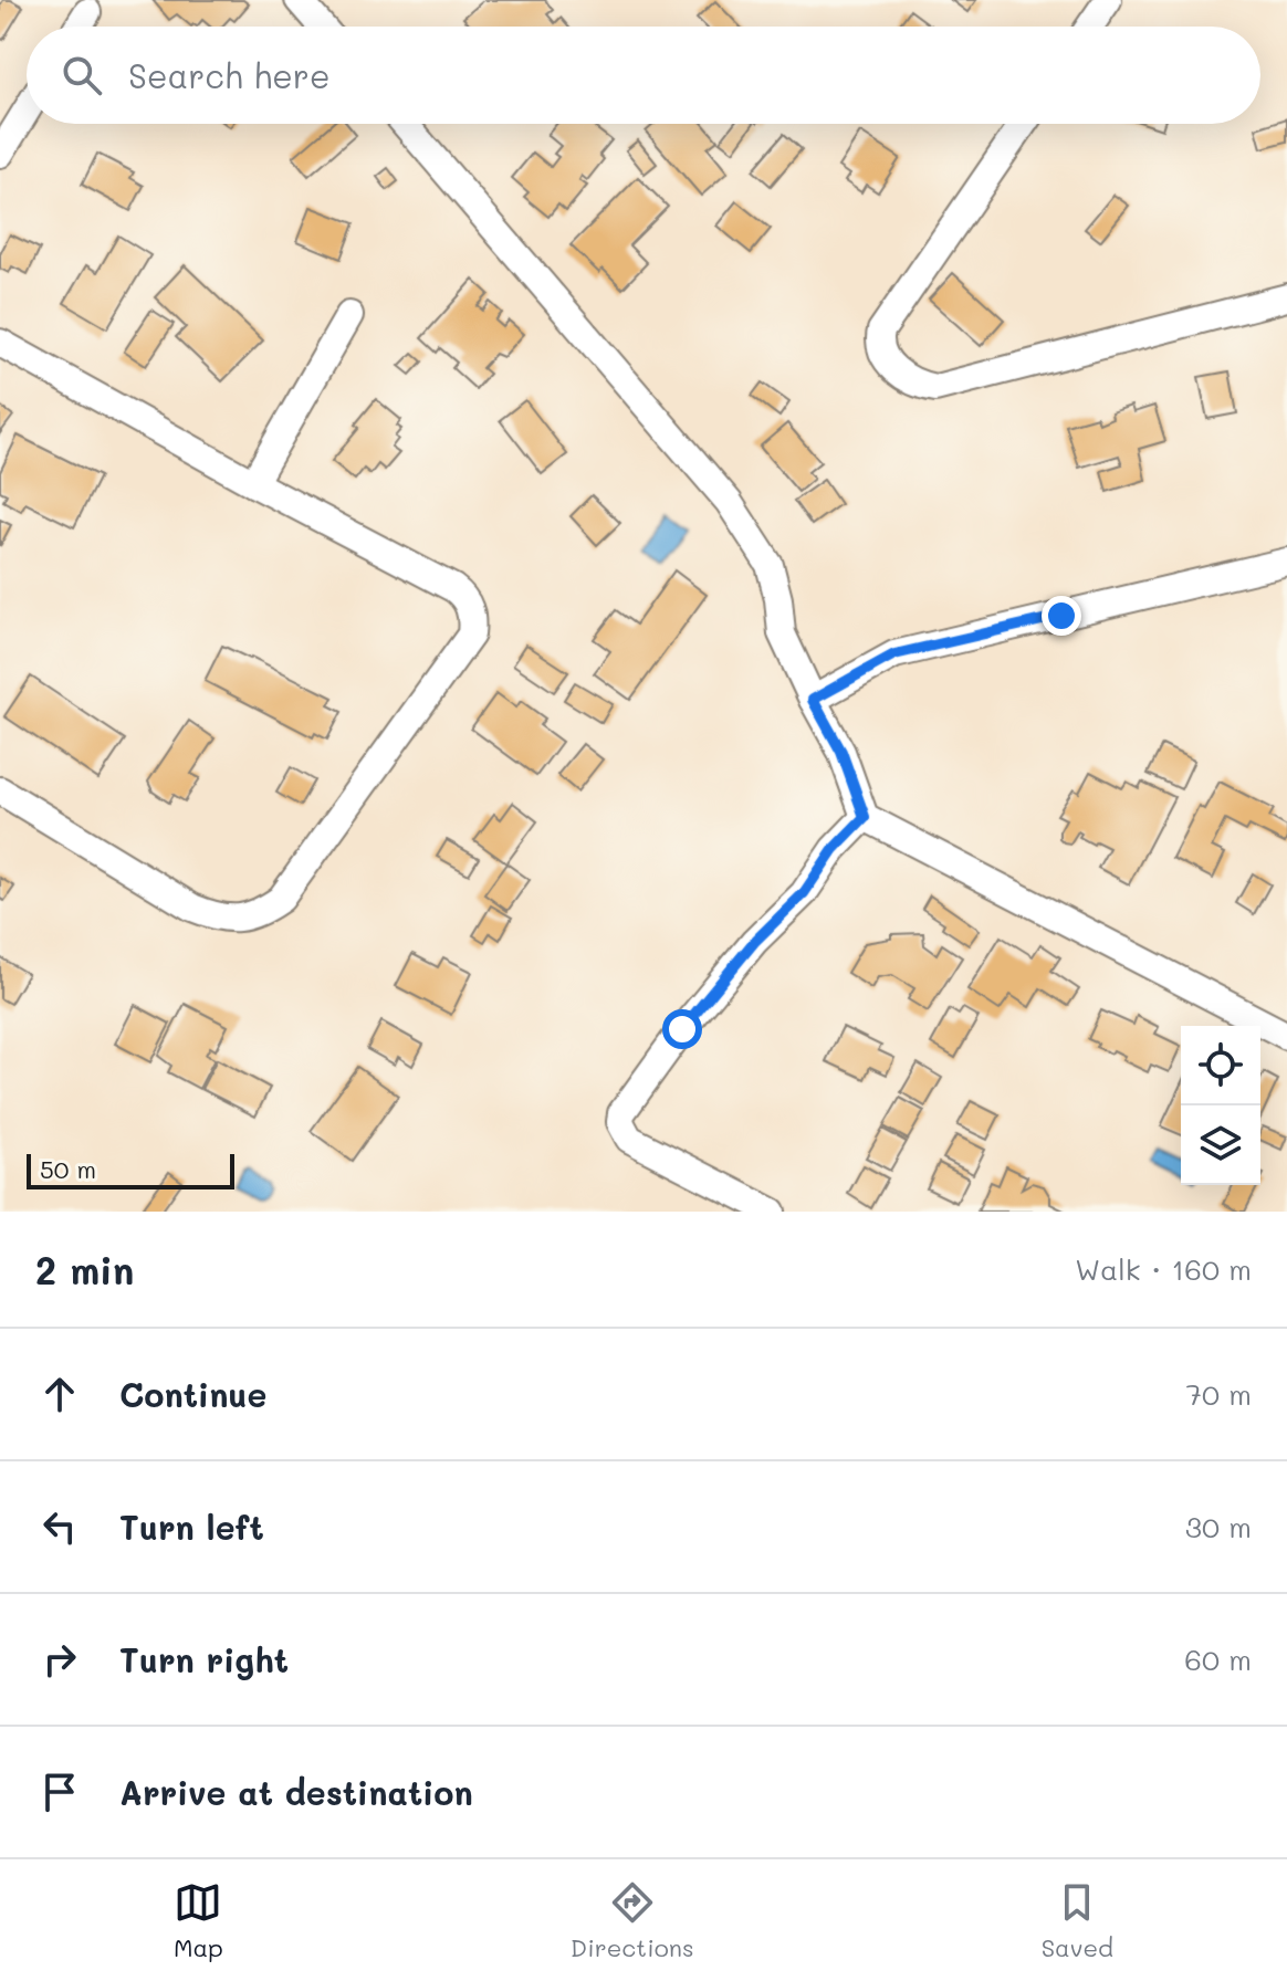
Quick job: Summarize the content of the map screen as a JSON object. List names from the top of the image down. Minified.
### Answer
{"scale_bar":"50 m","page":{"search":"Search here","scale":"50 m","heading":["2 min","Walk · 160 m"],"list":[["Continue","70 m"],["Turn left","30 m"],["Turn right","60 m"],"Arrive at destination"],"nav":["Map","Directions","Saved"]}}
